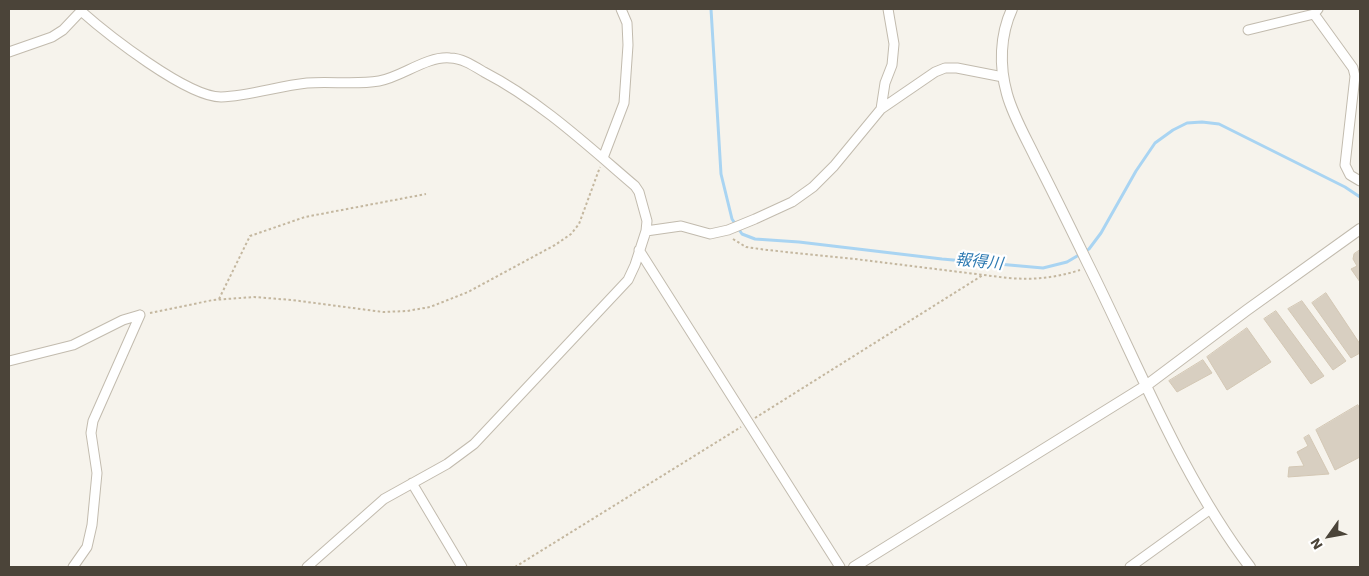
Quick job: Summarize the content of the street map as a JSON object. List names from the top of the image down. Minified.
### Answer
{"water":["報得川"],"north":"bottom left"}
